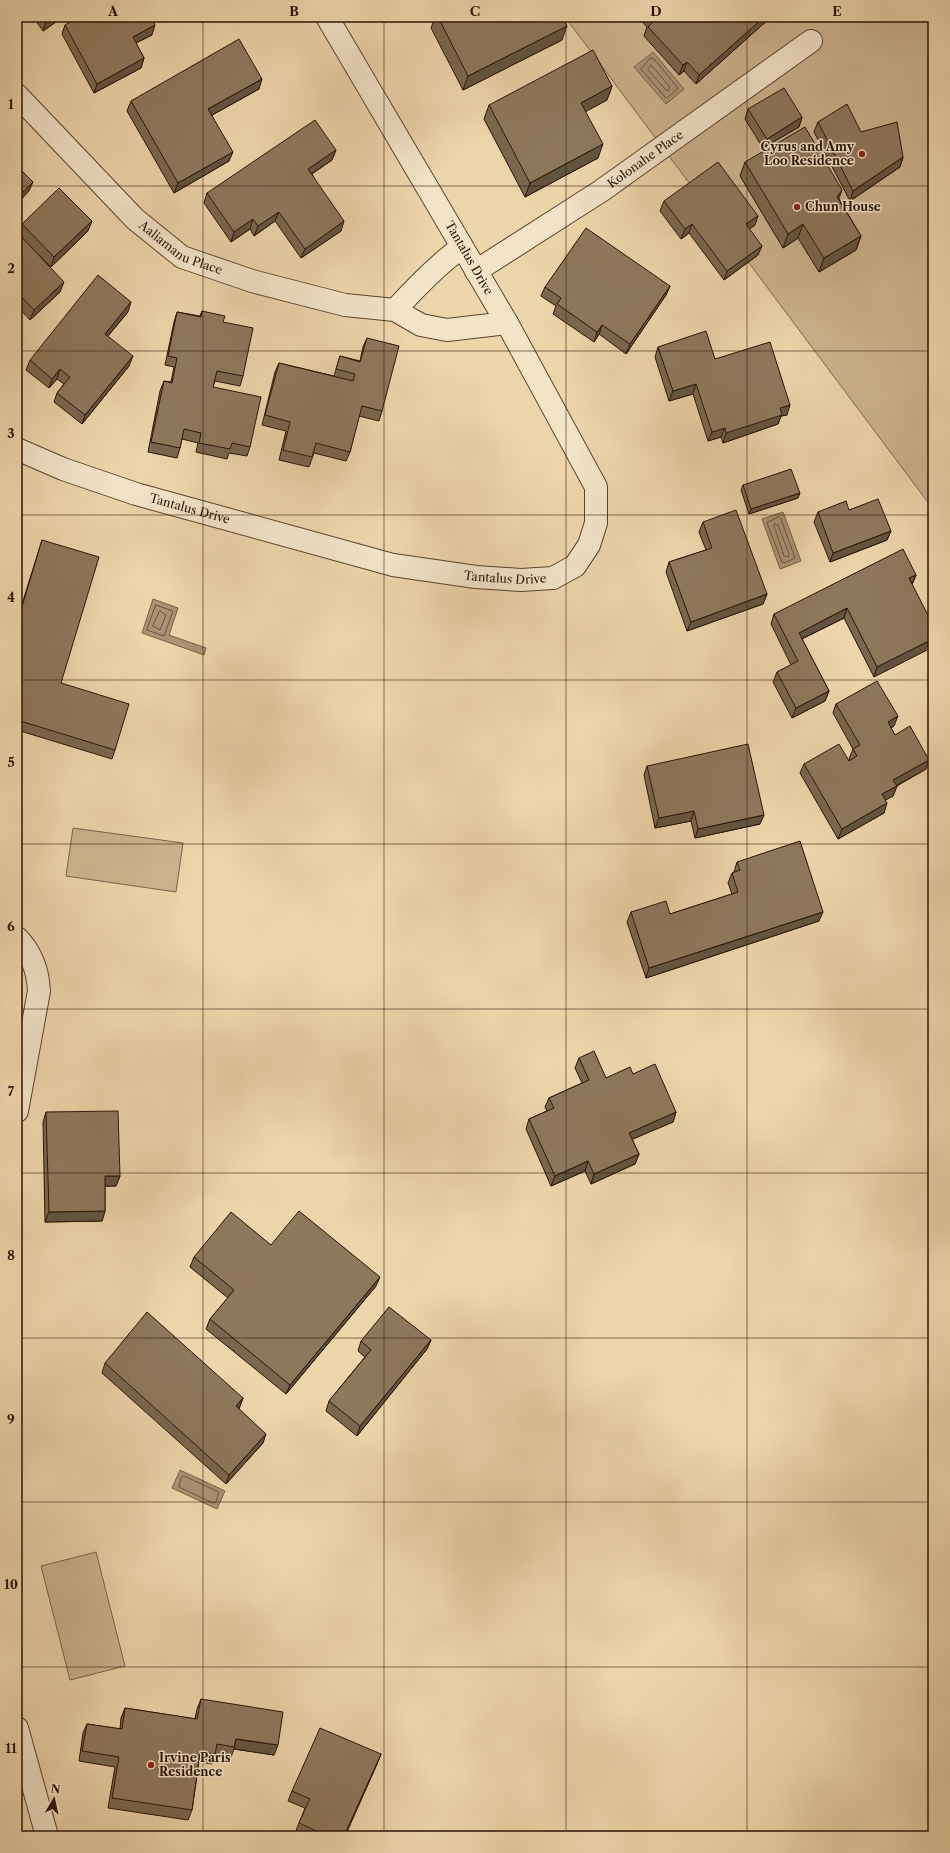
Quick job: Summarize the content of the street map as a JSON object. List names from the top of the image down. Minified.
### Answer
{"streets":{"street":["Kolonahe Place","Aaliamanu Place","Tantalus Drive"]},"crossings":[["Kolonahe Place","Tantalus Drive"],["Aaliamanu Place","Tantalus Drive"]],"places":["Cyrus and Amy Loo Residence","Chun House","Irvine Paris Residence"],"north":"top","grid":{"columns":["A","B","C","D","E"],"rows":["1","2","3","4","5","6","7","8","9","10","11"]}}
